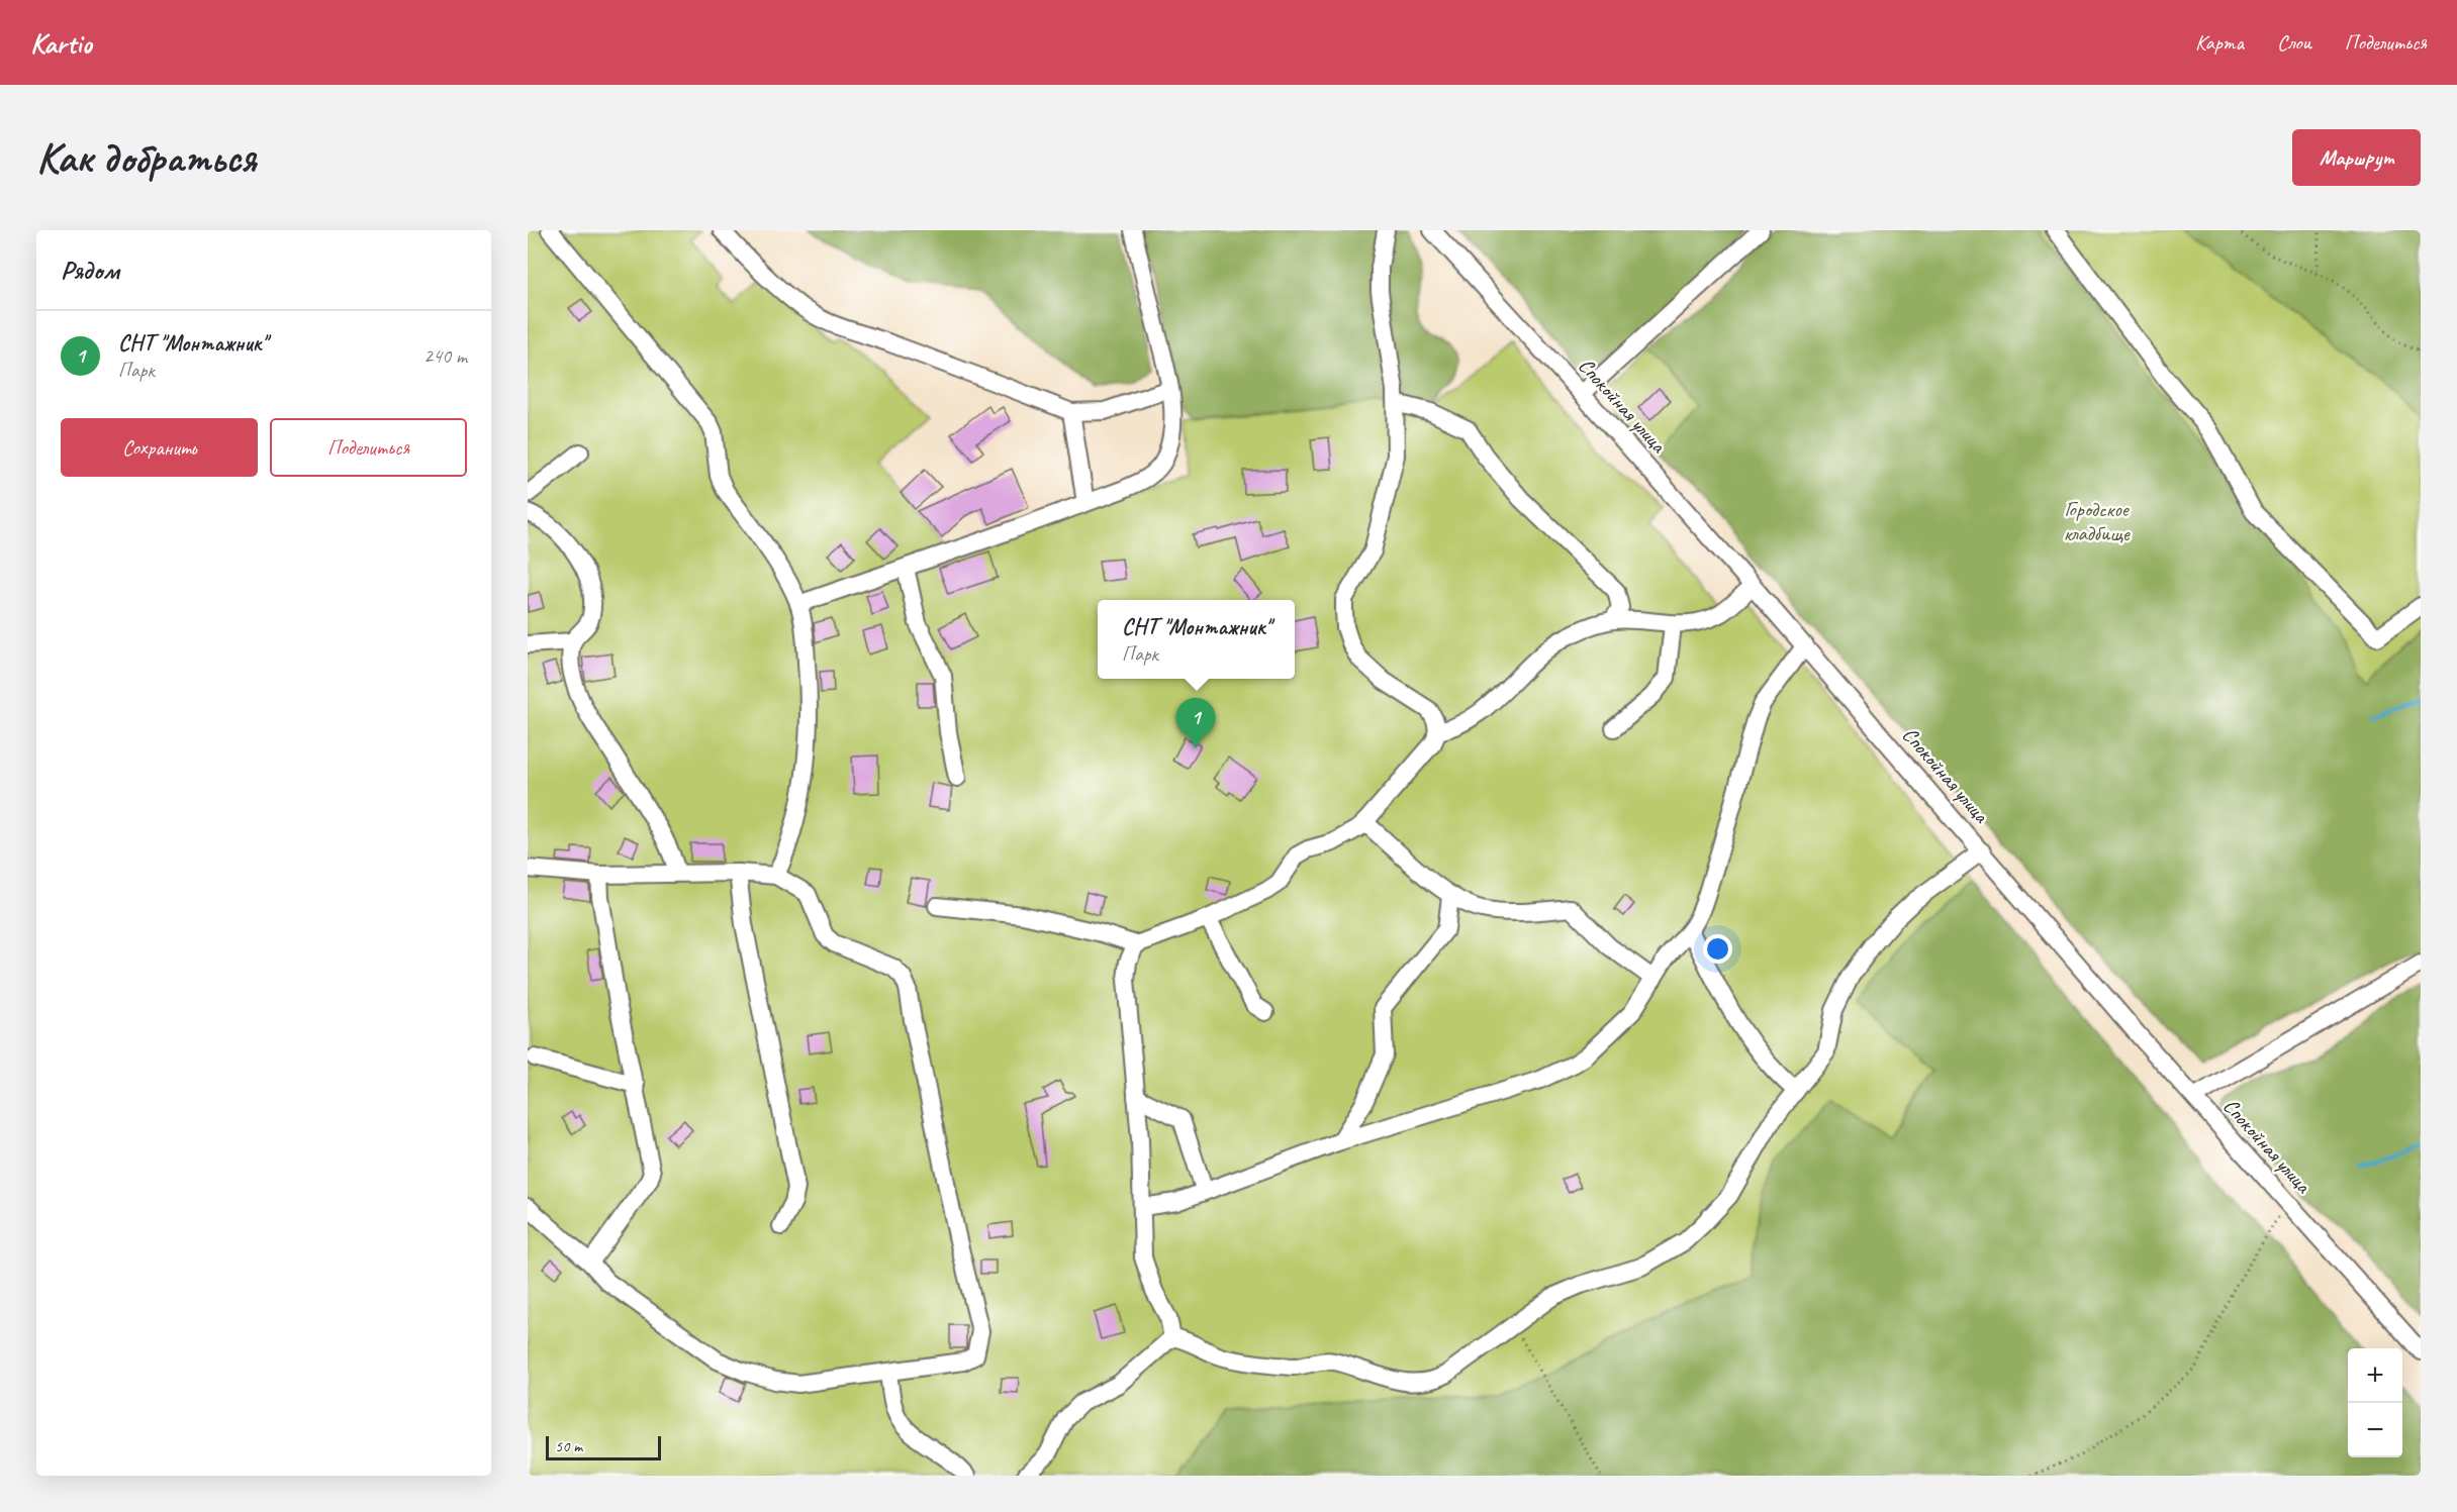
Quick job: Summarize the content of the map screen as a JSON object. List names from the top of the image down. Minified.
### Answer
{"streets":{"street":["Спокойная улица"]},"parks":["Городское кладбище"],"scale_bar":"50 m","page":{"header":"Kartio","nav":["Карта","Слои","Поделиться"],"buttons":["Маршрут",["Сохранить","Поделиться"]],"title":"Как добраться","heading":"Рядом","list":[{"mark":"1","name":"СНТ \"Монтажник\"","note":"Парк","value":"240 m"}],"popup":["СНТ \"Монтажник\"","Парк"],"pins":"1","map_buttons":["+","−"],"scale":"50 m"}}
